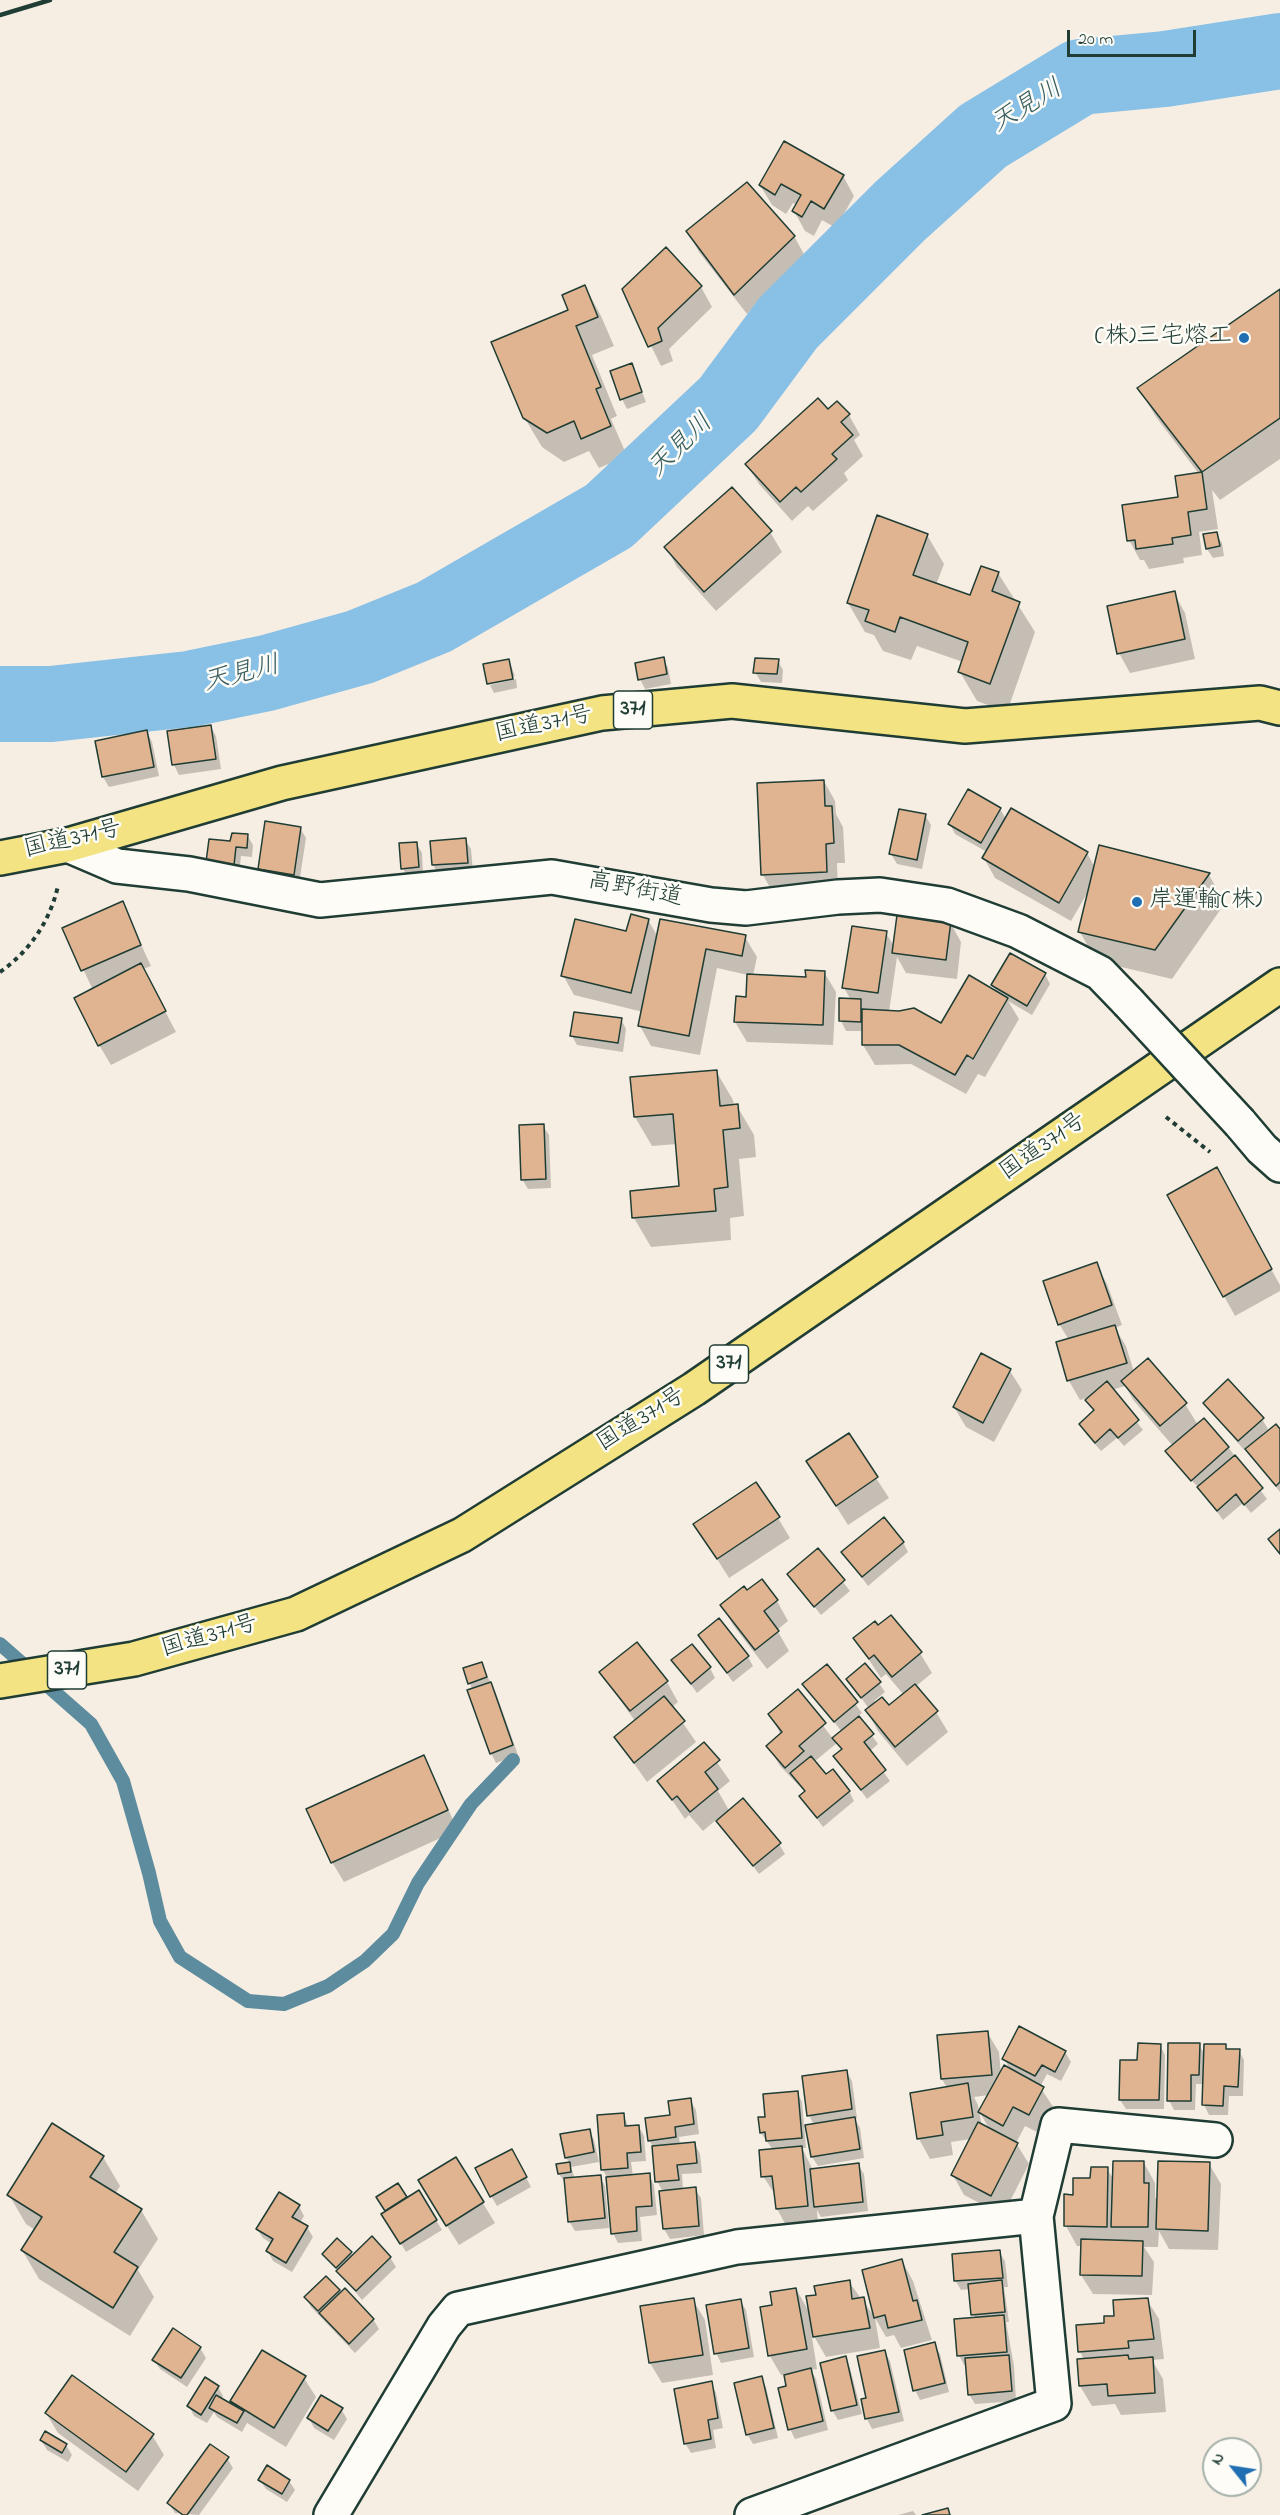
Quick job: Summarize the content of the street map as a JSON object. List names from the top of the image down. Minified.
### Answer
{"streets":{"highway":["371","国道371号"],"street":["高野街道"]},"crossings":[["国道371号","高野街道"]],"water":["天見川"],"places":["(株)三宅熔工","岸運輸(株)"],"scale_bar":"20 m","north":"top left"}
